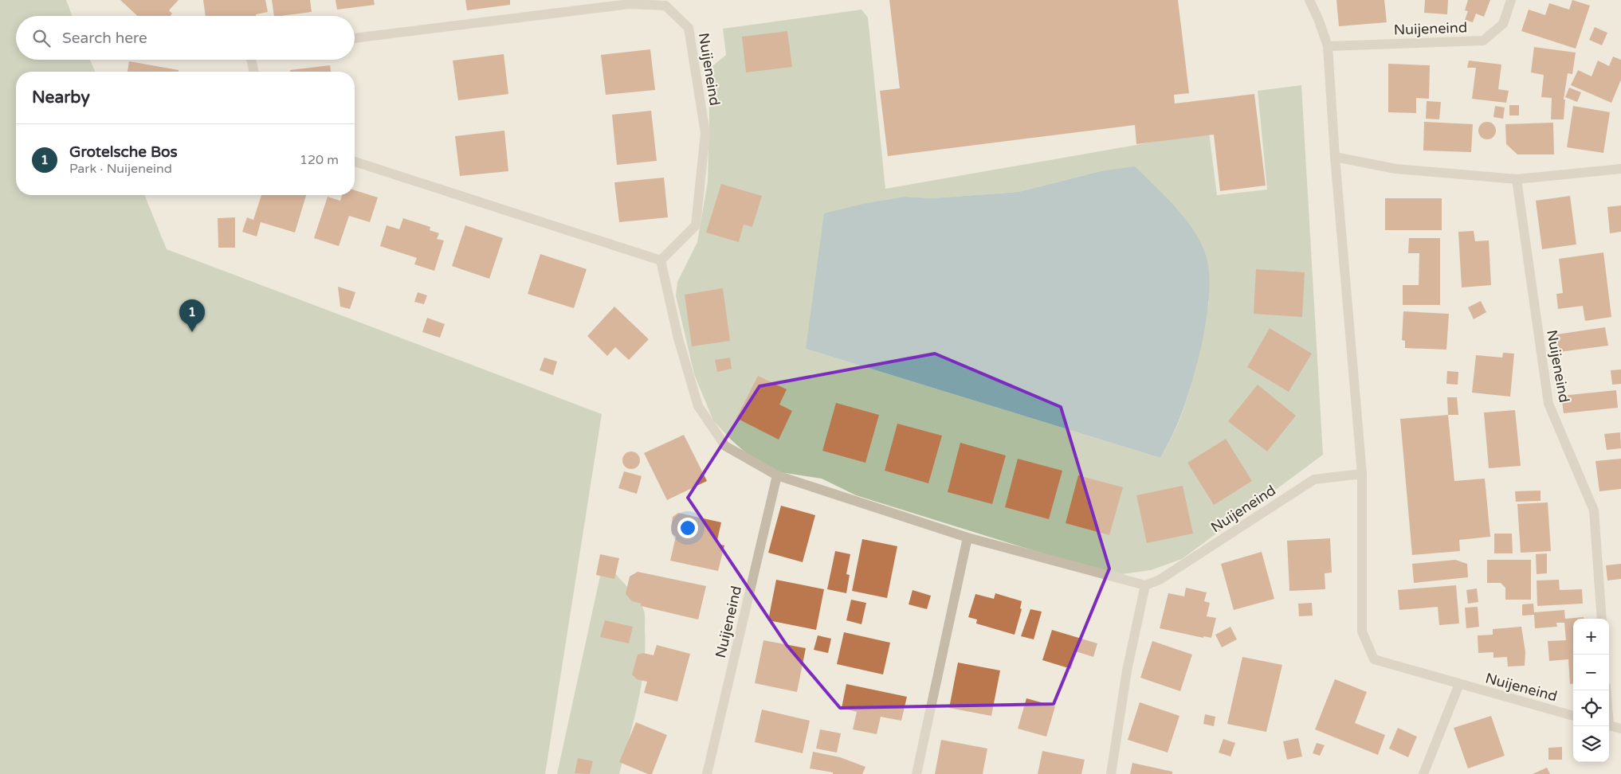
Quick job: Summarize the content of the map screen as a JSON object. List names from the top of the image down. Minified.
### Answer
{"streets":{"street":["Nuijeneind"]},"page":{"search":"Search here","heading":"Nearby","list":[{"mark":"1","name":"Grotelsche Bos","note":"Park · Nuijeneind","value":"120 m"}],"pins":"1","map_buttons":["+","−"]}}
